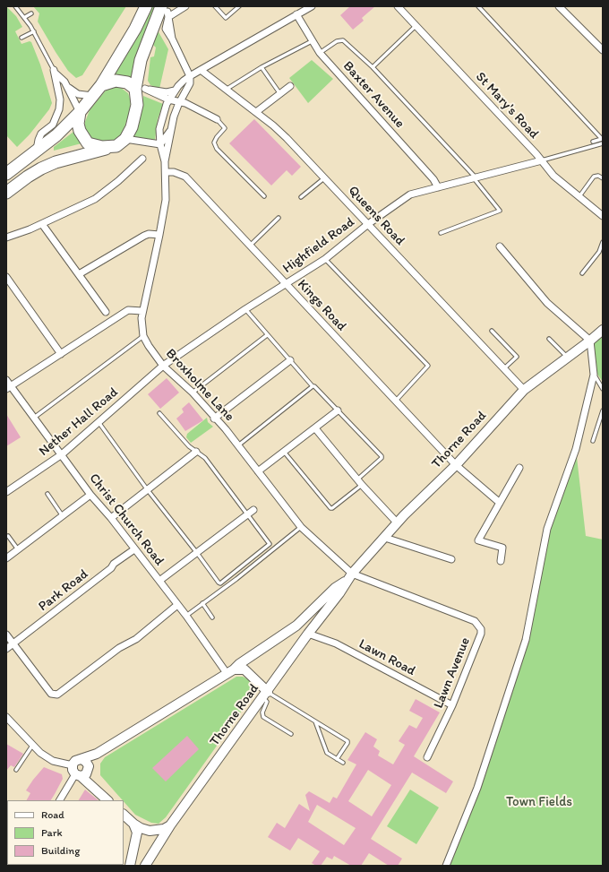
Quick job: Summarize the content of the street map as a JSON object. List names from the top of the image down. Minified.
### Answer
{"streets":{"street":["Baxter Avenue","St Mary's Road","Queens Road","Highfield Road","Kings Road","Broxholme Lane","Nether Hall Road","Thorne Road","Christ Church Road","Park Road","Lawn Road","Lawn Avenue"]},"crossings":[["Baxter Avenue","Highfield Road"],["St Mary's Road","Highfield Road"],["Queens Road","Highfield Road"],["Queens Road","Thorne Road"],["Highfield Road","Kings Road"],["Highfield Road","Broxholme Lane"],["Highfield Road","Nether Hall Road"],["Kings Road","Broxholme Lane"],["Kings Road","Thorne Road"],["Broxholme Lane","Nether Hall Road"],["Broxholme Lane","Thorne Road"],["Broxholme Lane","Lawn Avenue"],["Nether Hall Road","Christ Church Road"],["Thorne Road","Christ Church Road"],["Thorne Road","Lawn Road"],["Thorne Road","Lawn Avenue"],["Christ Church Road","Park Road"],["Lawn Road","Lawn Avenue"]],"parks":["Town Fields"],"legend":["Road","Park","Building"]}
